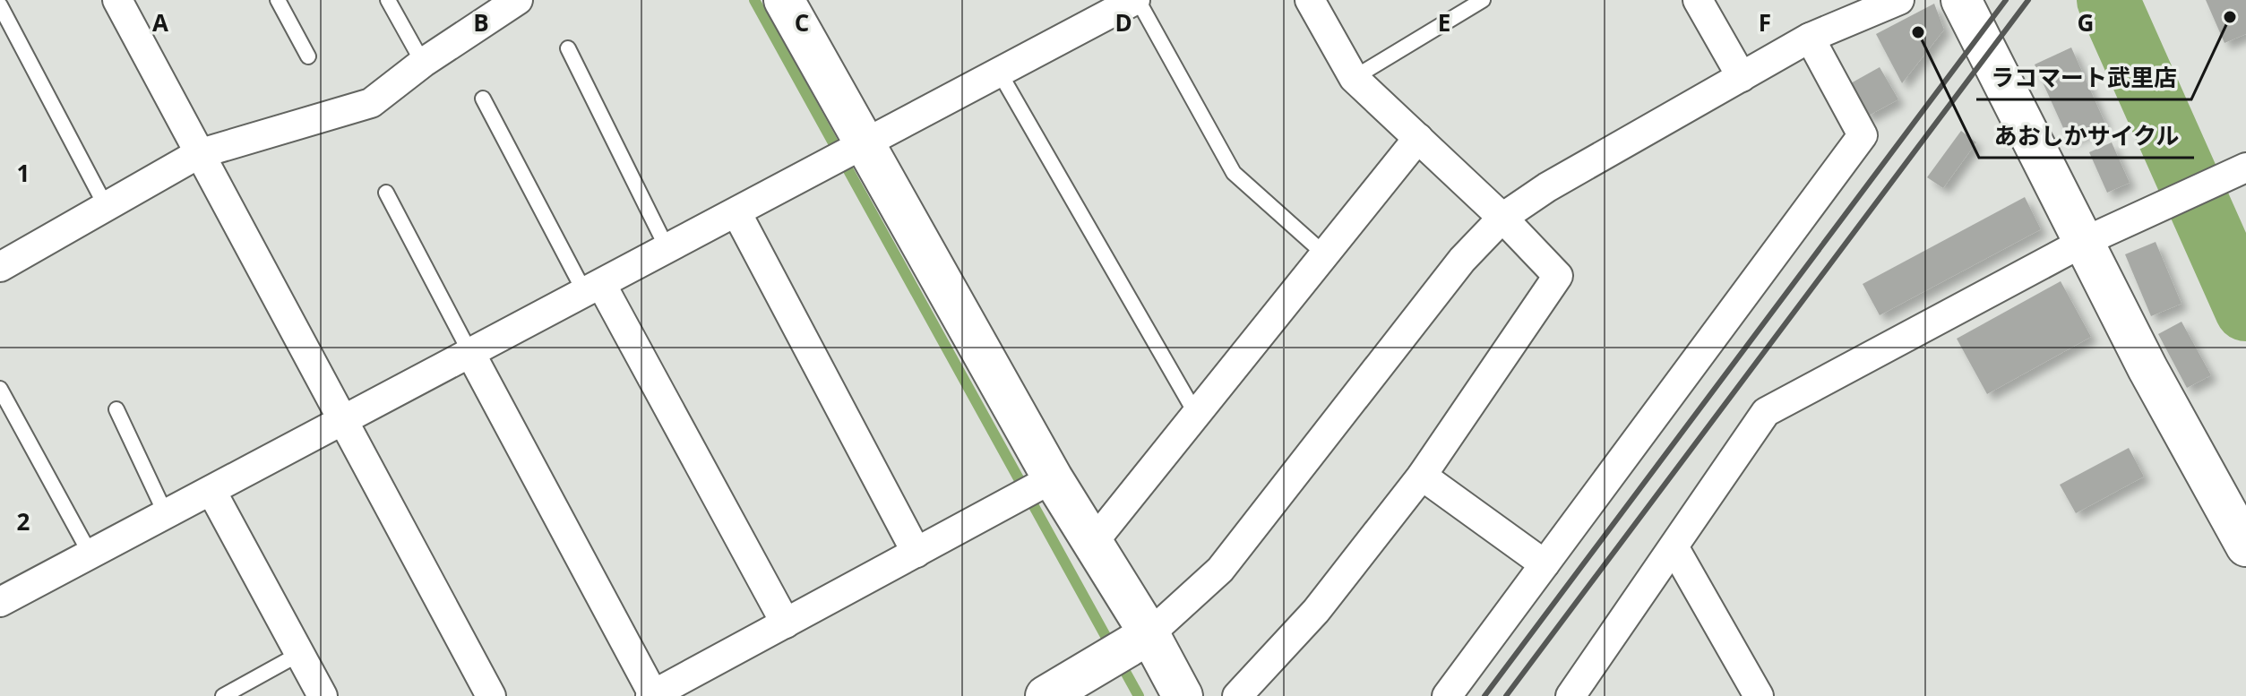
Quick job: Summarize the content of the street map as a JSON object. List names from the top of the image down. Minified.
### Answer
{"places":["ラコマート武里店","あおしかサイクル"],"grid":{"columns":["A","B","C","D","E","F","G"],"rows":["1","2"]}}
